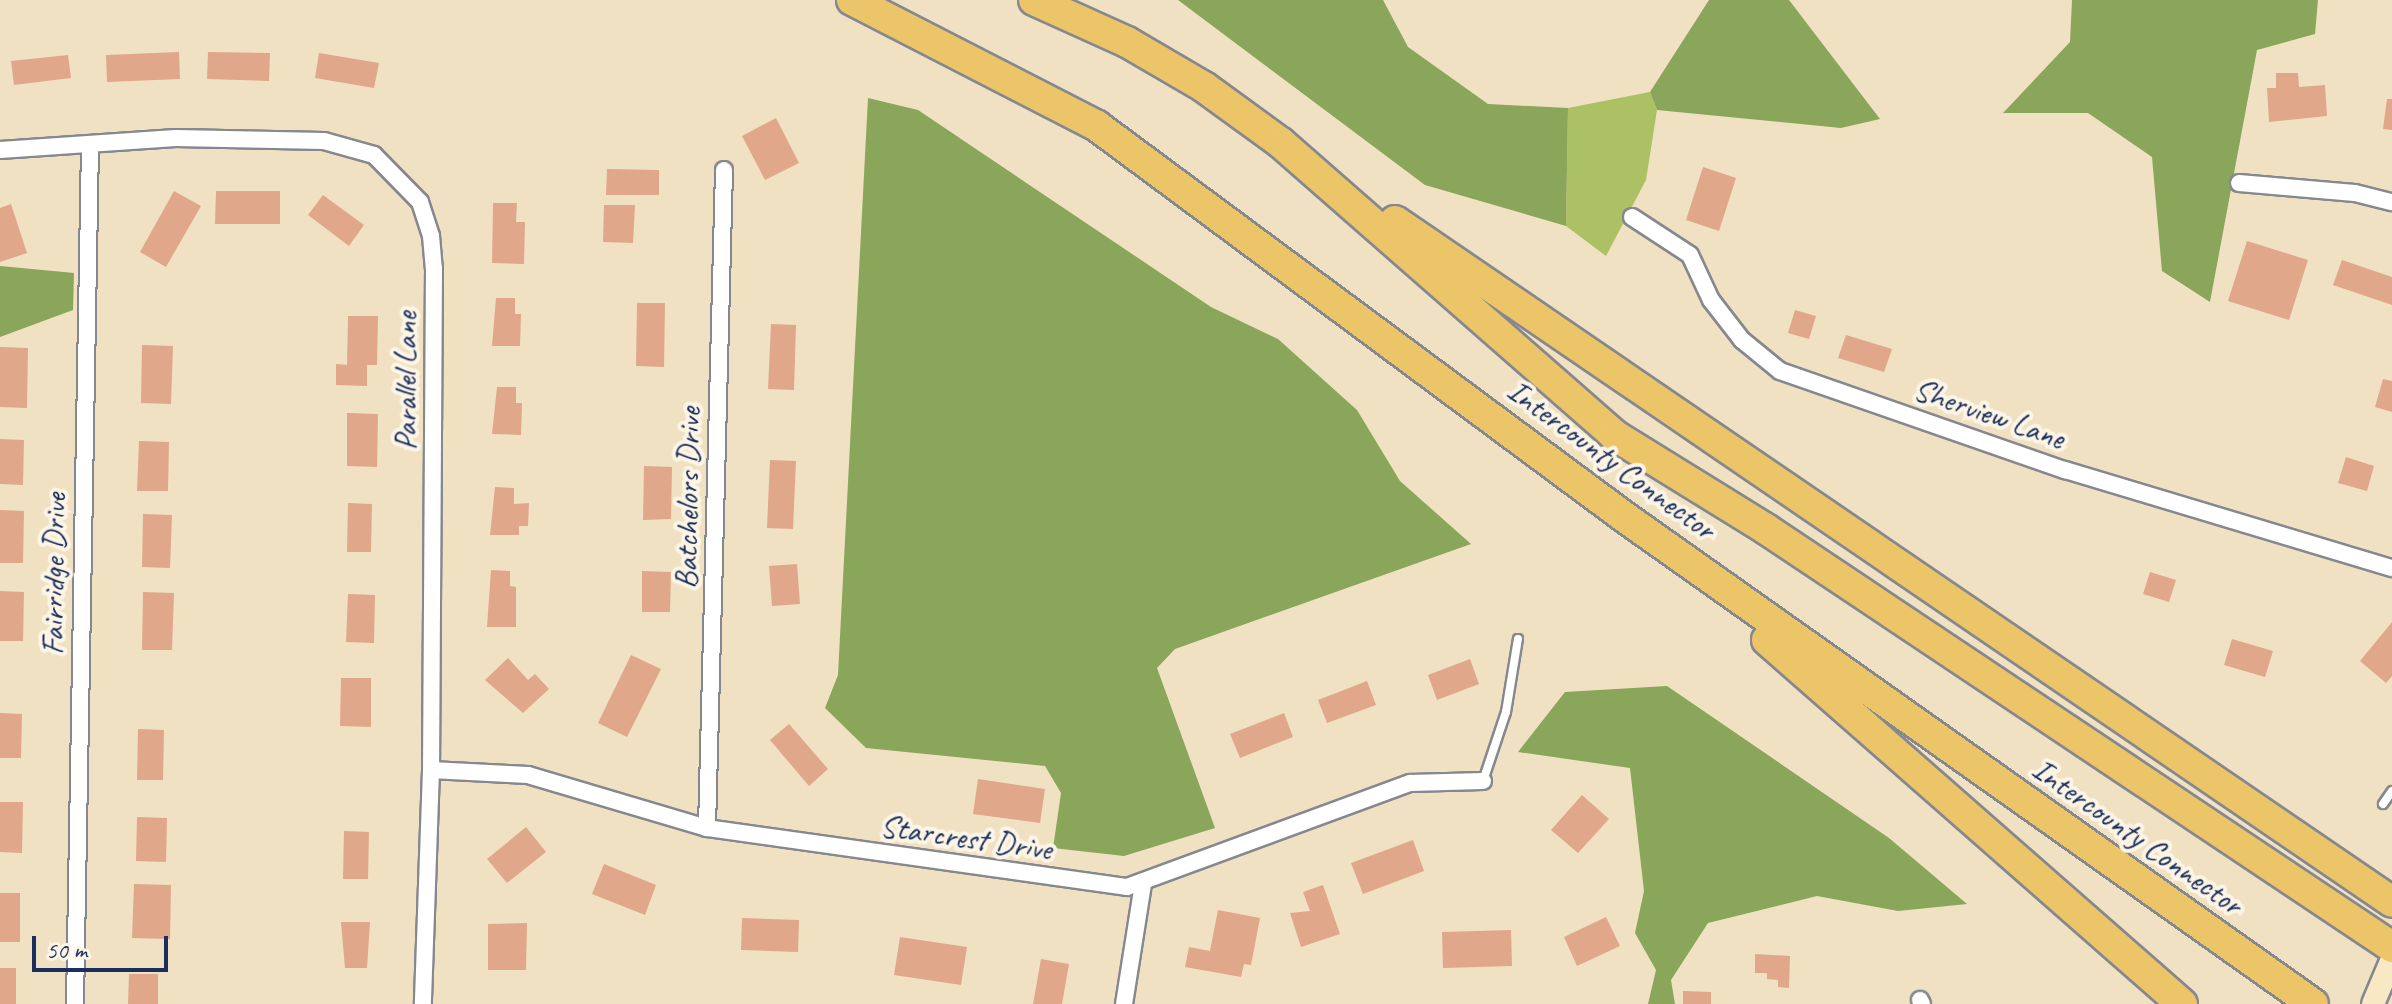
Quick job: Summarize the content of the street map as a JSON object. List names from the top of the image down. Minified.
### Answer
{"streets":{"highway":["Intercounty Connector"],"street":["Parallel Lane","Sherview Lane","Batchelors Drive","Fairridge Drive","Starcrest Drive"]},"crossings":[["Parallel Lane","Fairridge Drive"],["Parallel Lane","Starcrest Drive"],["Batchelors Drive","Starcrest Drive"]],"scale_bar":"50 m"}
